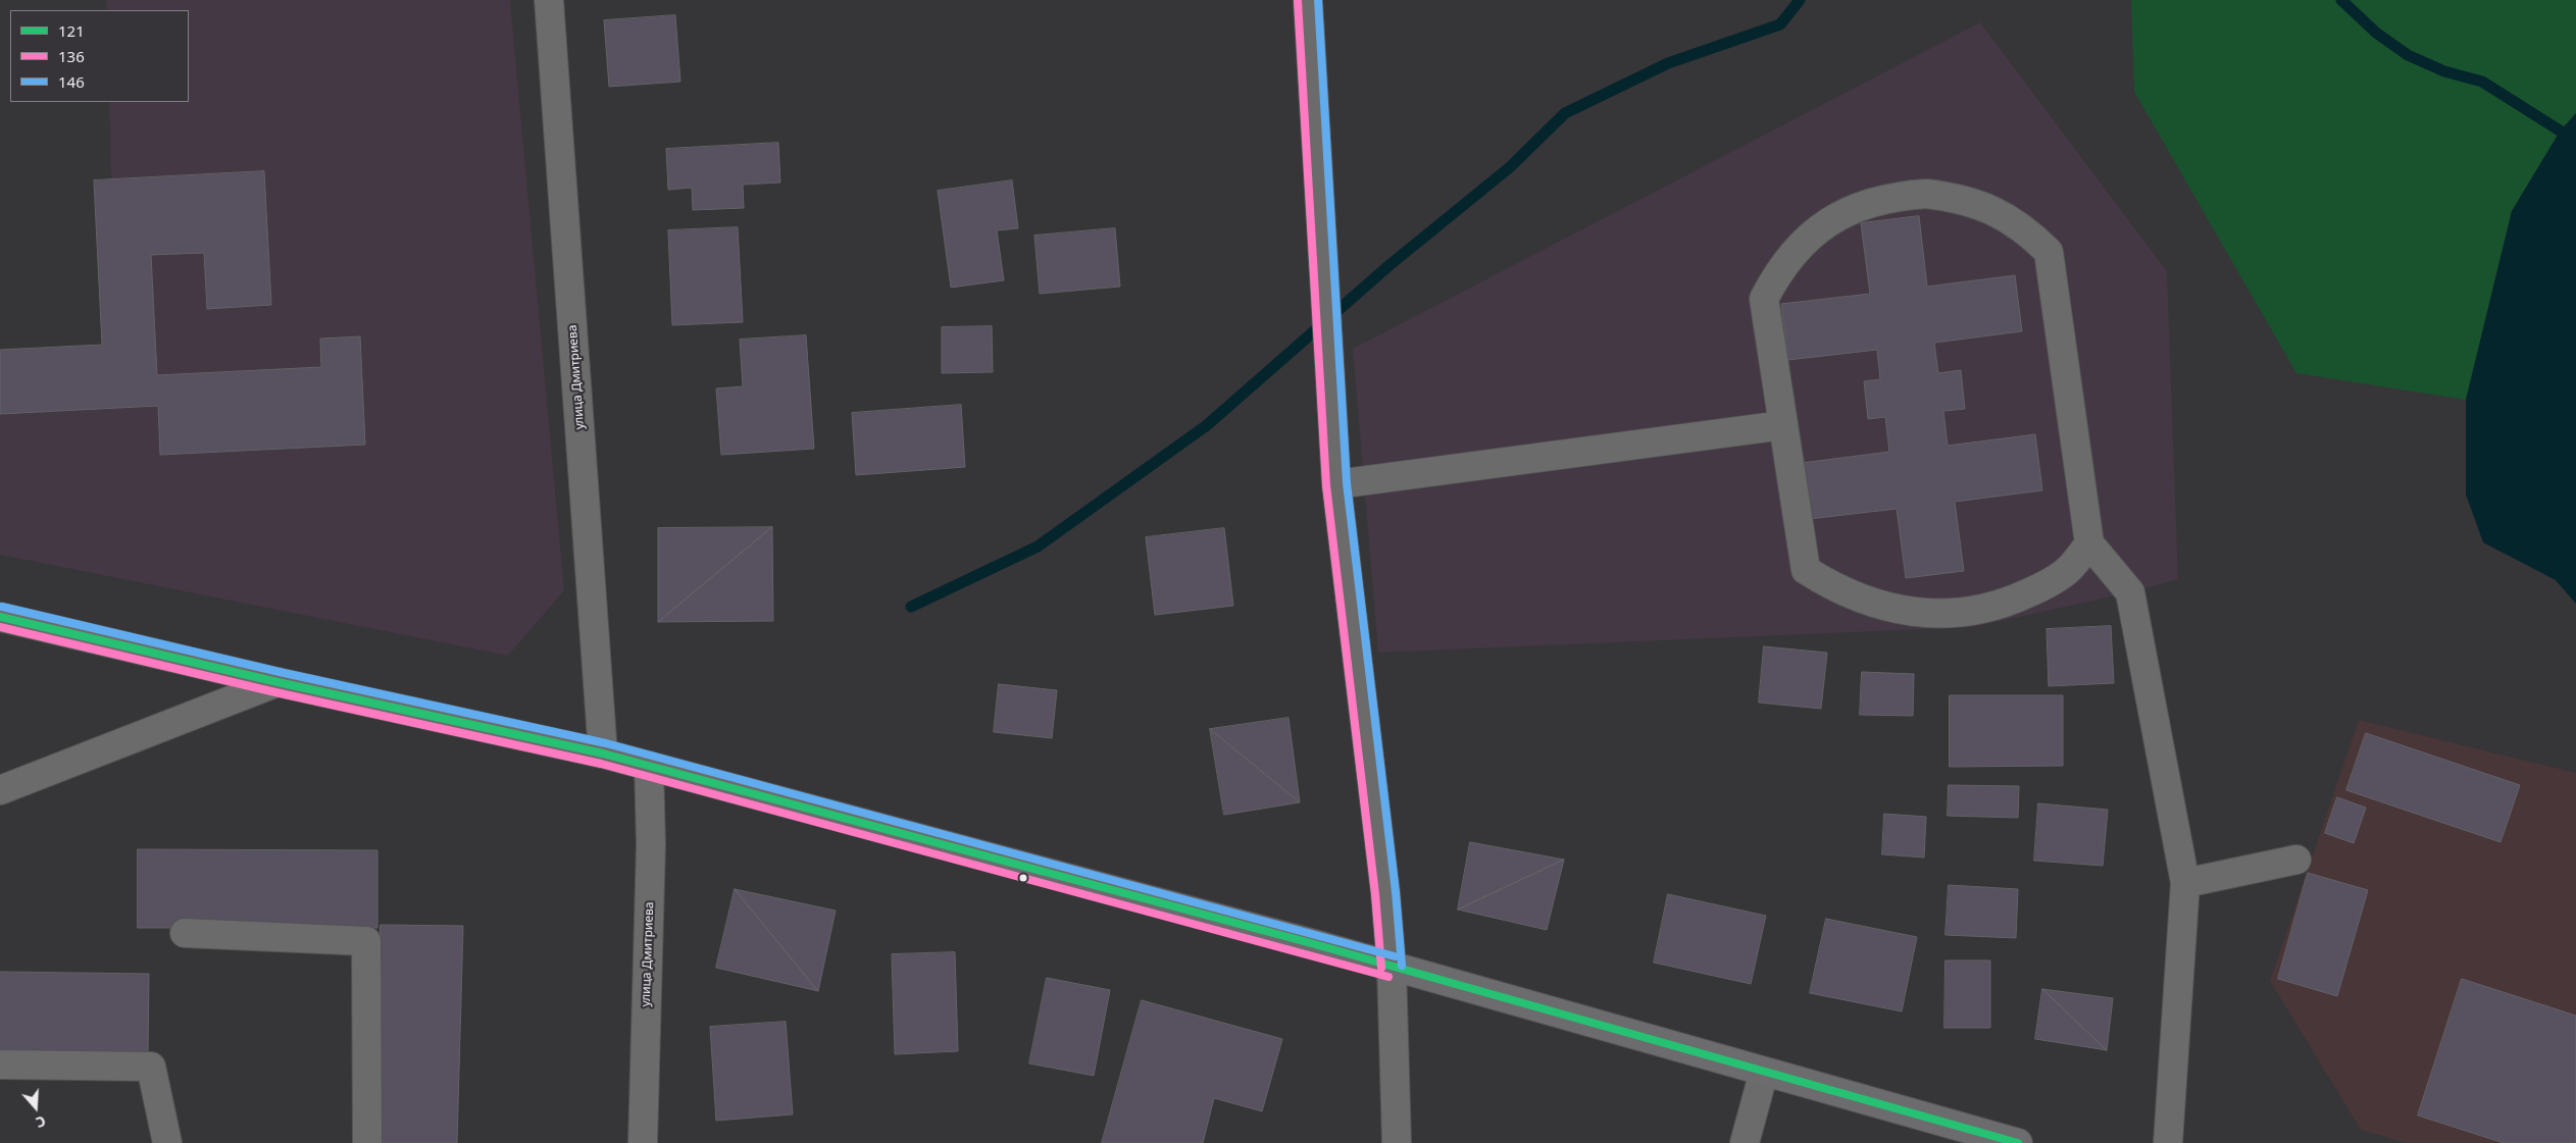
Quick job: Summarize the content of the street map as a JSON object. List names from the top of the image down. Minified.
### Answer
{"streets":{"street":["улица Дмитриева"]},"lines":["transit line 146","transit line 136","transit line 121"],"legend":["121","136","146"],"north":"bottom"}
